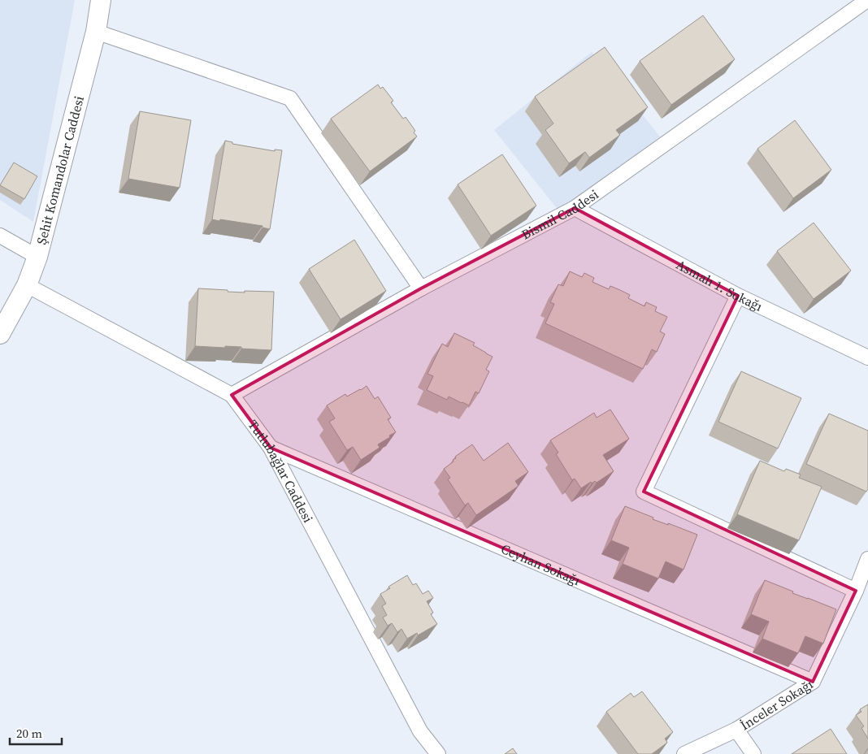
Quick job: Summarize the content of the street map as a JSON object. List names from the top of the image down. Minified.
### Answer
{"streets":{"main road":["Şehit Komandolar Caddesi"],"street":["Bismil Caddesi","Asmalı 1. Sokağı","Tutlubağlar Caddesi","Ceyhan Sokağı","İnceler Sokağı"]},"crossings":[["Şehit Komandolar Caddesi","Tutlubağlar Caddesi"],["Bismil Caddesi","Asmalı 1. Sokağı"],["Bismil Caddesi","Tutlubağlar Caddesi"],["Tutlubağlar Caddesi","Ceyhan Sokağı"],["Ceyhan Sokağı","İnceler Sokağı"]],"scale_bar":"20 m"}
